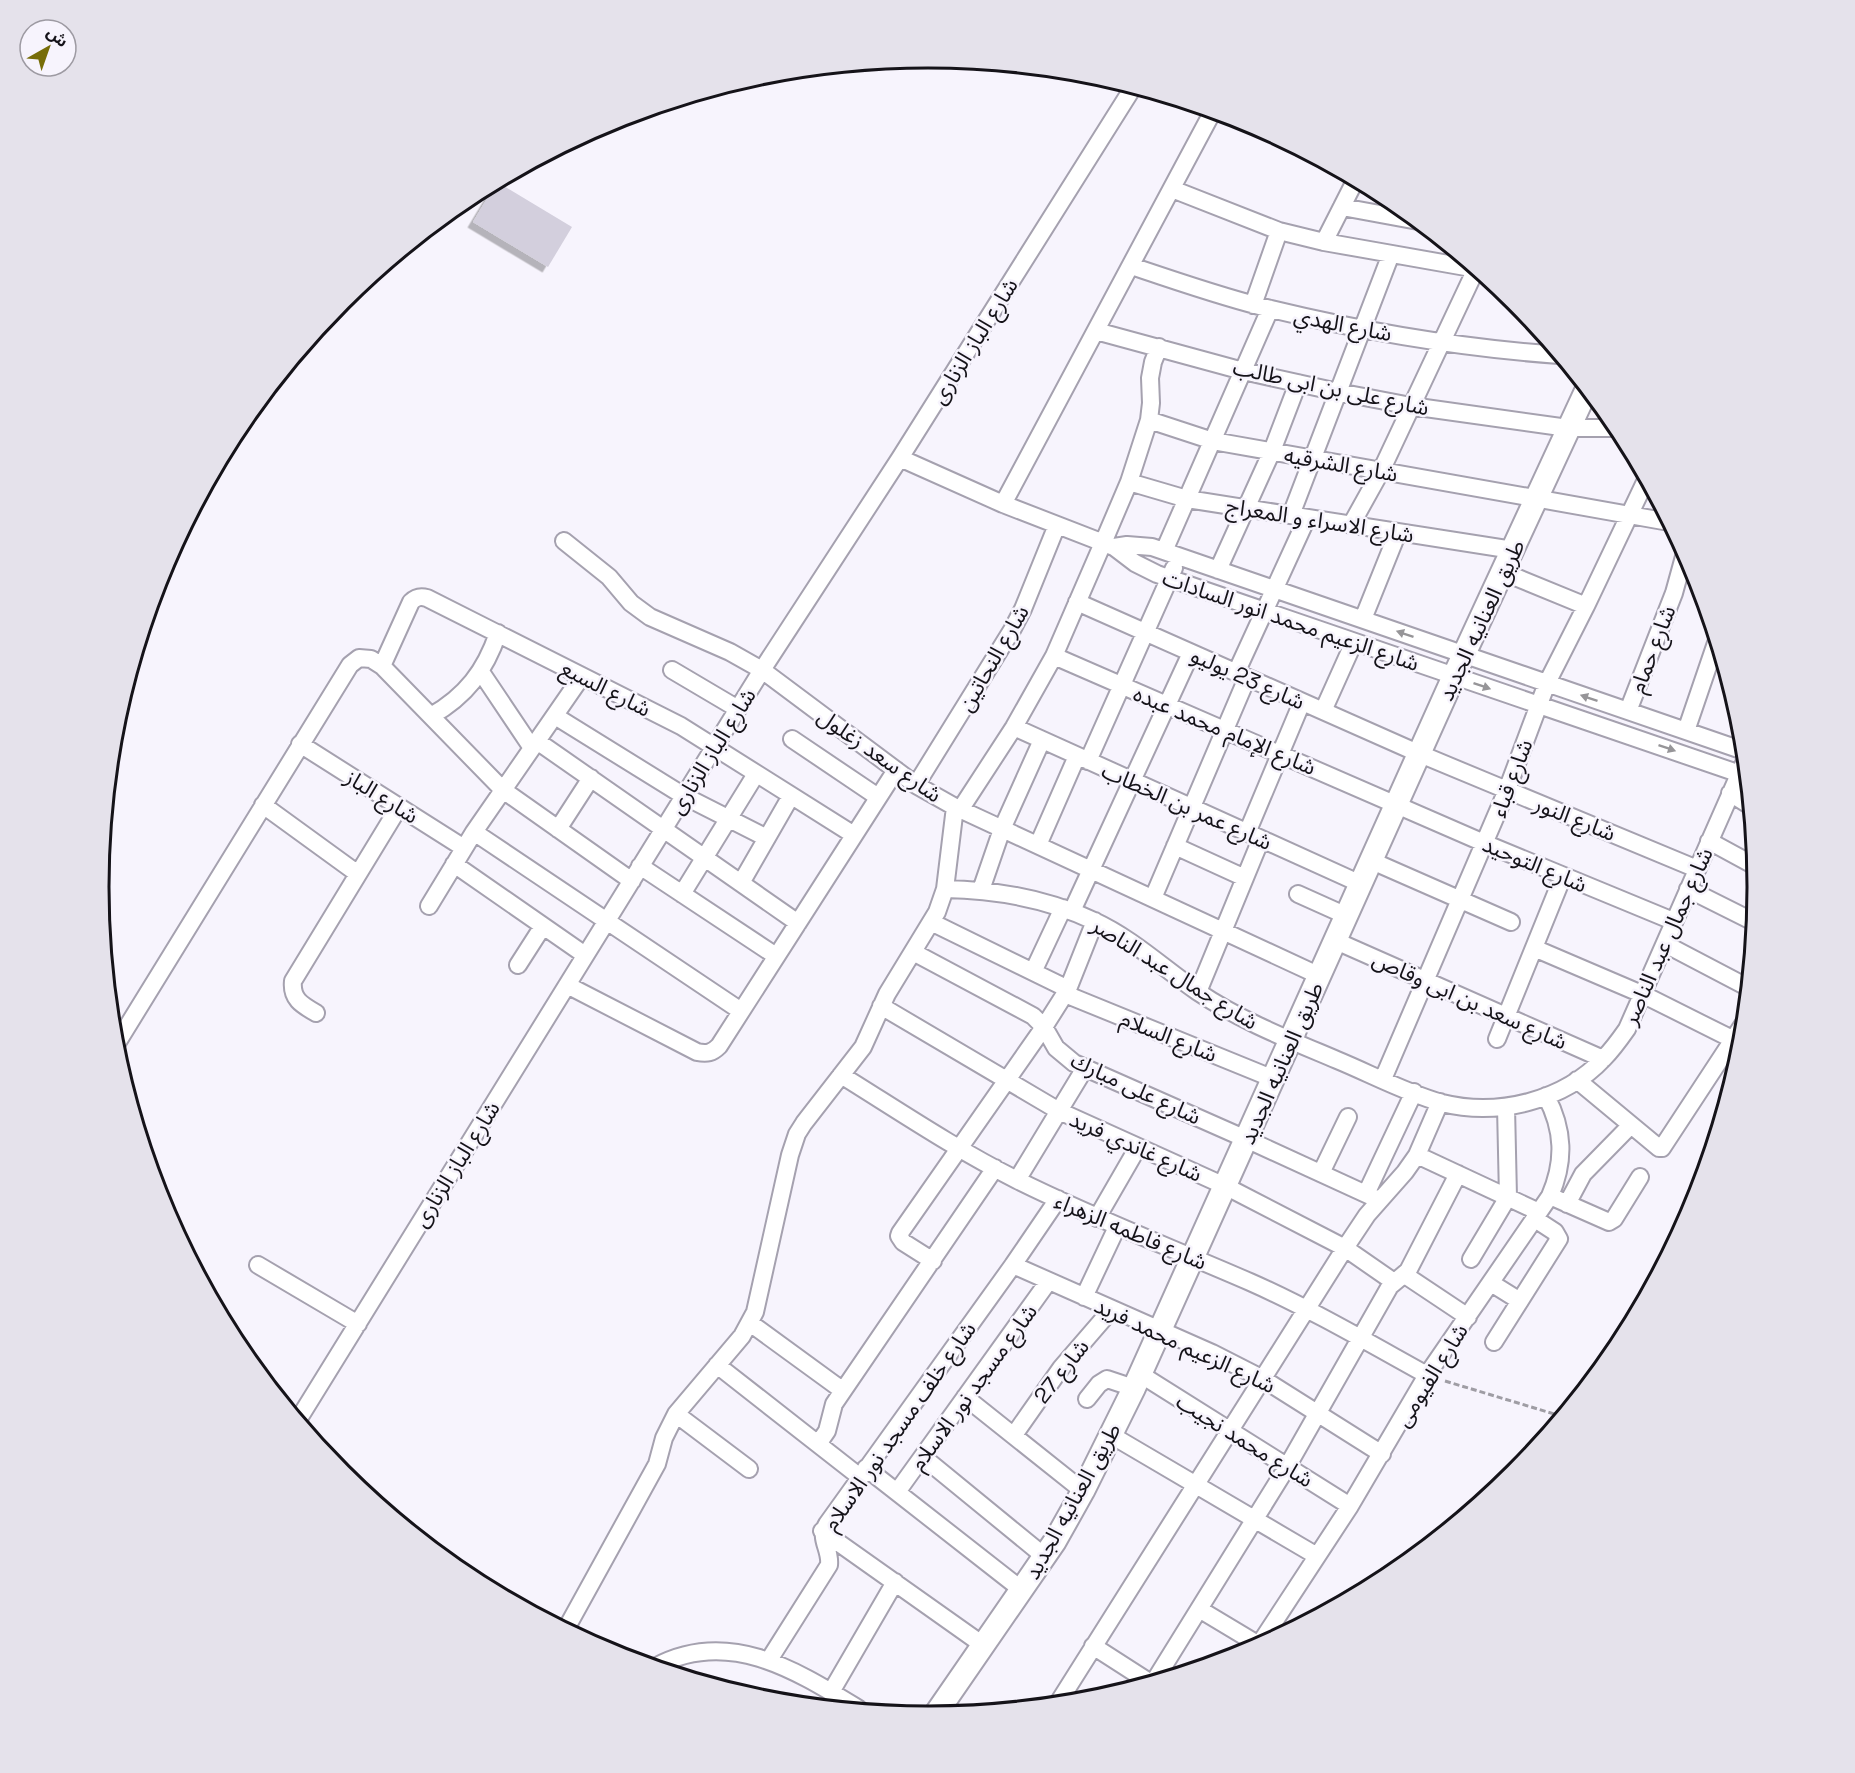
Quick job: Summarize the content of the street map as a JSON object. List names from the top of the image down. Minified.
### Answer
{"streets":{"street":["شارع الهدي","شارع الباز الزنارى","شارع على بن ابى طالب","شارع الشرقيه","شارع الاسراء و المعراج","شارع الزعيم محمد انور السادات","طريق العنانيه الجديد","شارع حمام","شارع النحاتين","شارع 23 يوليو","شارع السبع","شارع الإمام محمد عبده","شارع سعد زغلول","شارع قباء","شارع الباز","شارع عمر بن الخطاب","شارع النور","شارع التوحيد","شارع جمال عبد الناصر","شارع سعد بن ابى وقاص","شارع السلام","شارع على مبارك","شارع غاندي فريد","شارع فاطمه الزهراء","شارع الزعيم محمد فريد","شارع 27","شارع الفيومى","شارع مسجد نور الاسلام","شارع خلف مسجد نور الاسلام","شارع محمد نجيب"]},"crossings":[["شارع الباز الزنارى","شارع الزعيم محمد انور السادات"],["شارع الباز الزنارى","شارع السبع"],["شارع الباز الزنارى","شارع سعد زغلول"],["شارع على بن ابى طالب","طريق العنانيه الجديد"],["شارع الشرقيه","طريق العنانيه الجديد"],["شارع الشرقيه","شارع قباء"],["شارع الاسراء و المعراج","طريق العنانيه الجديد"],["شارع الزعيم محمد انور السادات","طريق العنانيه الجديد"],["شارع الزعيم محمد انور السادات","شارع حمام"],["شارع الزعيم محمد انور السادات","شارع النحاتين"],["شارع الزعيم محمد انور السادات","شارع قباء"],["طريق العنانيه الجديد","شارع 23 يوليو"],["طريق العنانيه الجديد","شارع الإمام محمد عبده"],["طريق العنانيه الجديد","شارع سعد زغلول"],["طريق العنانيه الجديد","شارع عمر بن الخطاب"],["طريق العنانيه الجديد","شارع النور"],["طريق العنانيه الجديد","شارع التوحيد"],["طريق العنانيه الجديد","شارع جمال عبد الناصر"],["طريق العنانيه الجديد","شارع سعد بن ابى وقاص"],["طريق العنانيه الجديد","شارع السلام"],["طريق العنانيه الجديد","شارع على مبارك"],["طريق العنانيه الجديد","شارع غاندي فريد"],["طريق العنانيه الجديد","شارع فاطمه الزهراء"],["طريق العنانيه الجديد","شارع الزعيم محمد فريد"],["طريق العنانيه الجديد","شارع محمد نجيب"],["شارع النحاتين","شارع سعد زغلول"],["شارع 23 يوليو","شارع النور"],["شارع الإمام محمد عبده","شارع التوحيد"],["شارع قباء","شارع النور"],["شارع قباء","شارع التوحيد"],["شارع قباء","شارع جمال عبد الناصر"],["شارع قباء","شارع سعد بن ابى وقاص"],["شارع النور","شارع جمال عبد الناصر"],["شارع التوحيد","شارع جمال عبد الناصر"],["شارع جمال عبد الناصر","شارع سعد بن ابى وقاص"],["شارع جمال عبد الناصر","شارع الفيومى"],["شارع غاندي فريد","شارع الفيومى"],["شارع فاطمه الزهراء","شارع الفيومى"],["شارع فاطمه الزهراء","شارع خلف مسجد نور الاسلام"],["شارع الزعيم محمد فريد","شارع 27"],["شارع الزعيم محمد فريد","شارع الفيومى"],["شارع الزعيم محمد فريد","شارع مسجد نور الاسلام"],["شارع الزعيم محمد فريد","شارع خلف مسجد نور الاسلام"],["شارع الفيومى","شارع محمد نجيب"]],"north":"top right"}
